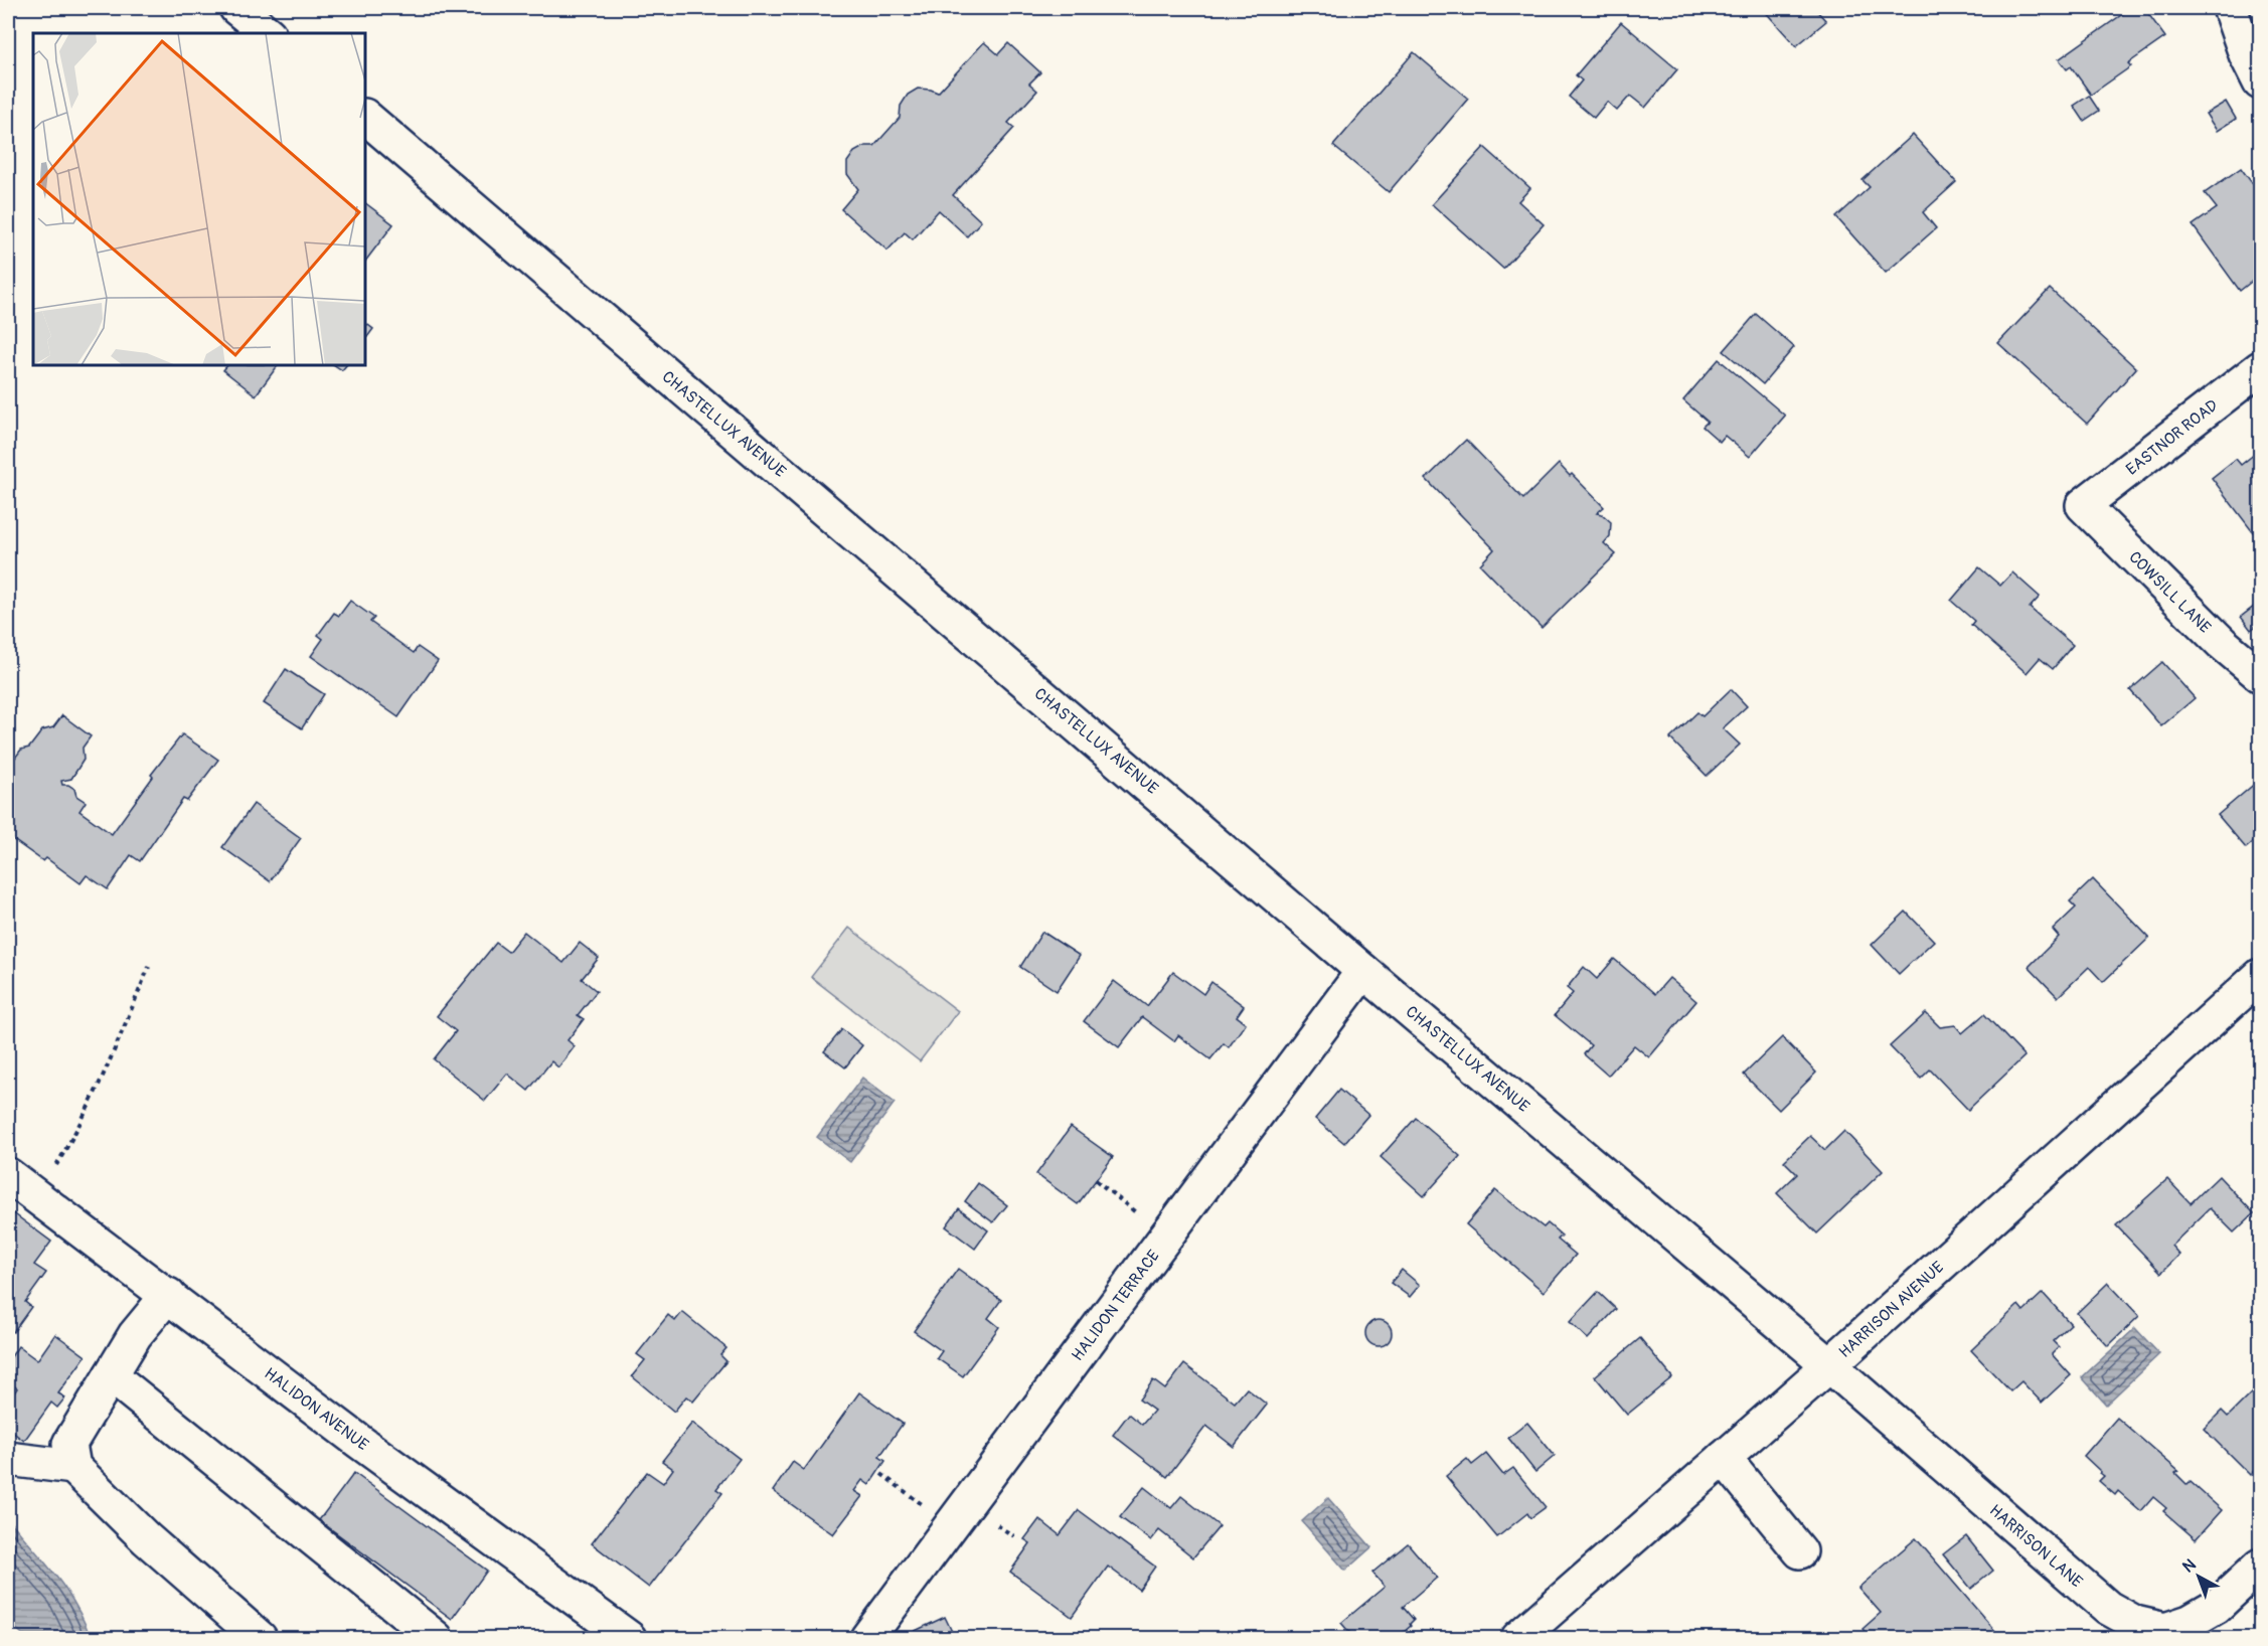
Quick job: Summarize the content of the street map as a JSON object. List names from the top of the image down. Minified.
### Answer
{"streets":{"street":["CHASTELLUX AVENUE","EASTNOR ROAD","COWSILL LANE","HALIDON TERRACE","HARRISON AVENUE","HALIDON AVENUE","HARRISON LANE"]},"crossings":[["CHASTELLUX AVENUE","HALIDON TERRACE"],["CHASTELLUX AVENUE","HARRISON AVENUE"],["CHASTELLUX AVENUE","HARRISON LANE"],["EASTNOR ROAD","COWSILL LANE"],["HARRISON AVENUE","HARRISON LANE"]],"north":"top left"}
